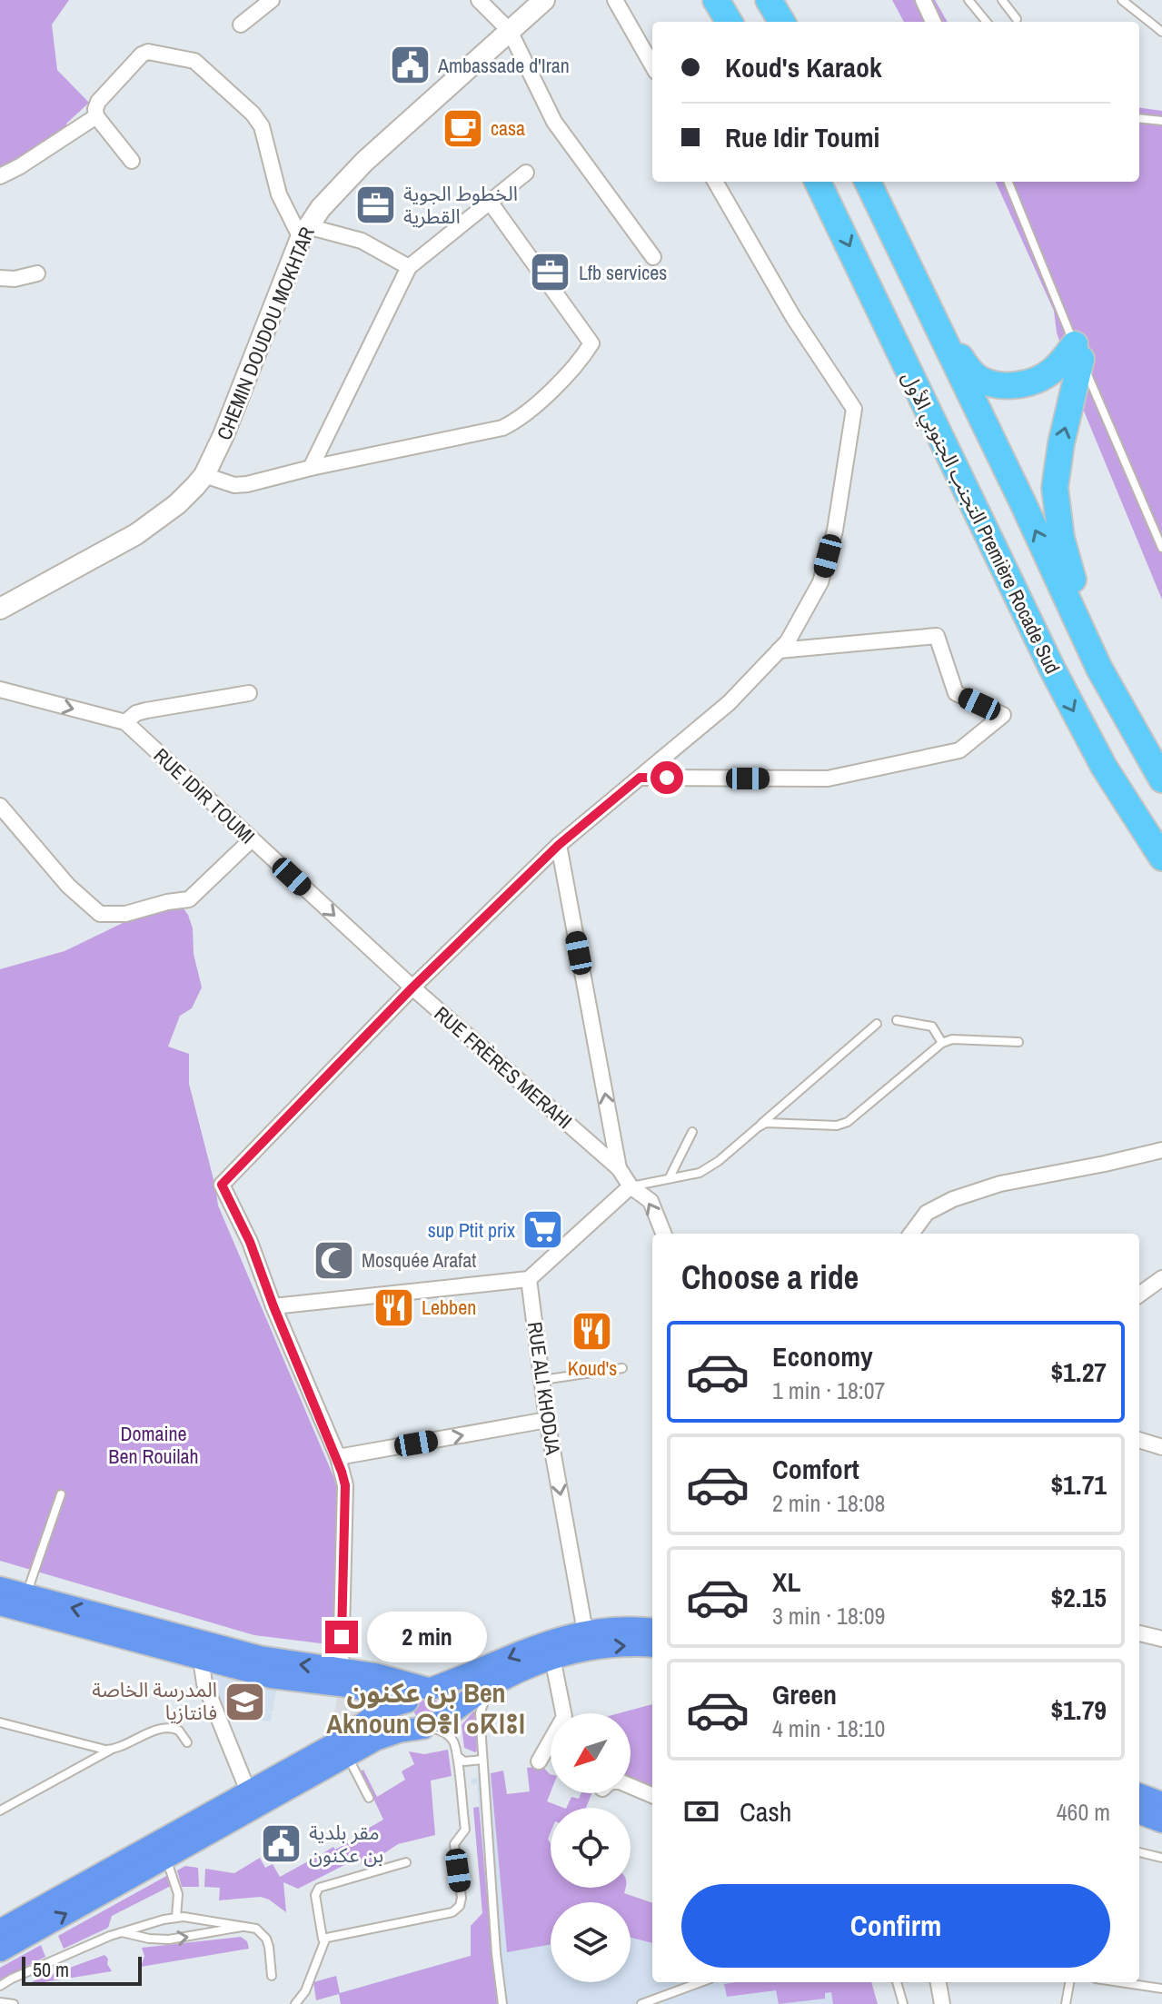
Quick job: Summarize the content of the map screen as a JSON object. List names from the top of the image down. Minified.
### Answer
{"streets":{"highway":["التجنب الجنوبي الأول Première Rocade Sud"],"street":["CHEMIN DOUDOU MOKHTAR","RUE IDIR TOUMI","RUE FRÈRES MERAHI","RUE ALI KHODJA"]},"crossings":[["RUE IDIR TOUMI","RUE FRÈRES MERAHI"]],"one_way":["RUE IDIR TOUMI","RUE ALI KHODJA"],"districts":["بن عكنون Ben Aknoun ⴱⴻⵏ ⴰⴽⵏⵓⵏ"],"parks":["Domaine Ben Rouilah"],"places":{"public building":["Ambassade d'Iran","مقر بلدية بن عكنون"],"cafe":["casa"],"office":["الخطوط الجوية القطرية","Lfb services"],"supermarket":["sup Ptit prix"],"mosque":["Mosquée Arafat"],"restaurant":["Lebben","Koud's"],"school or university":["المدرسة الخاصة فانتازيا"]},"scale_bar":"50 m","north":"bottom left","page":{"banner":["Koud's Karaok","Rue Idir Toumi"],"heading":"Choose a ride","list":[{"name":"Economy","note":"1 min · 18:07","value":"$1.27"},{"name":"Comfort","note":"2 min · 18:08","value":"$1.71"},{"name":"XL","note":"3 min · 18:09","value":"$2.15"},{"name":"Green","note":"4 min · 18:10","value":"$1.79"}],"bubble":"2 min","pay":["Cash","460 m"],"buttons":"Confirm","scale":"50 m"}}
